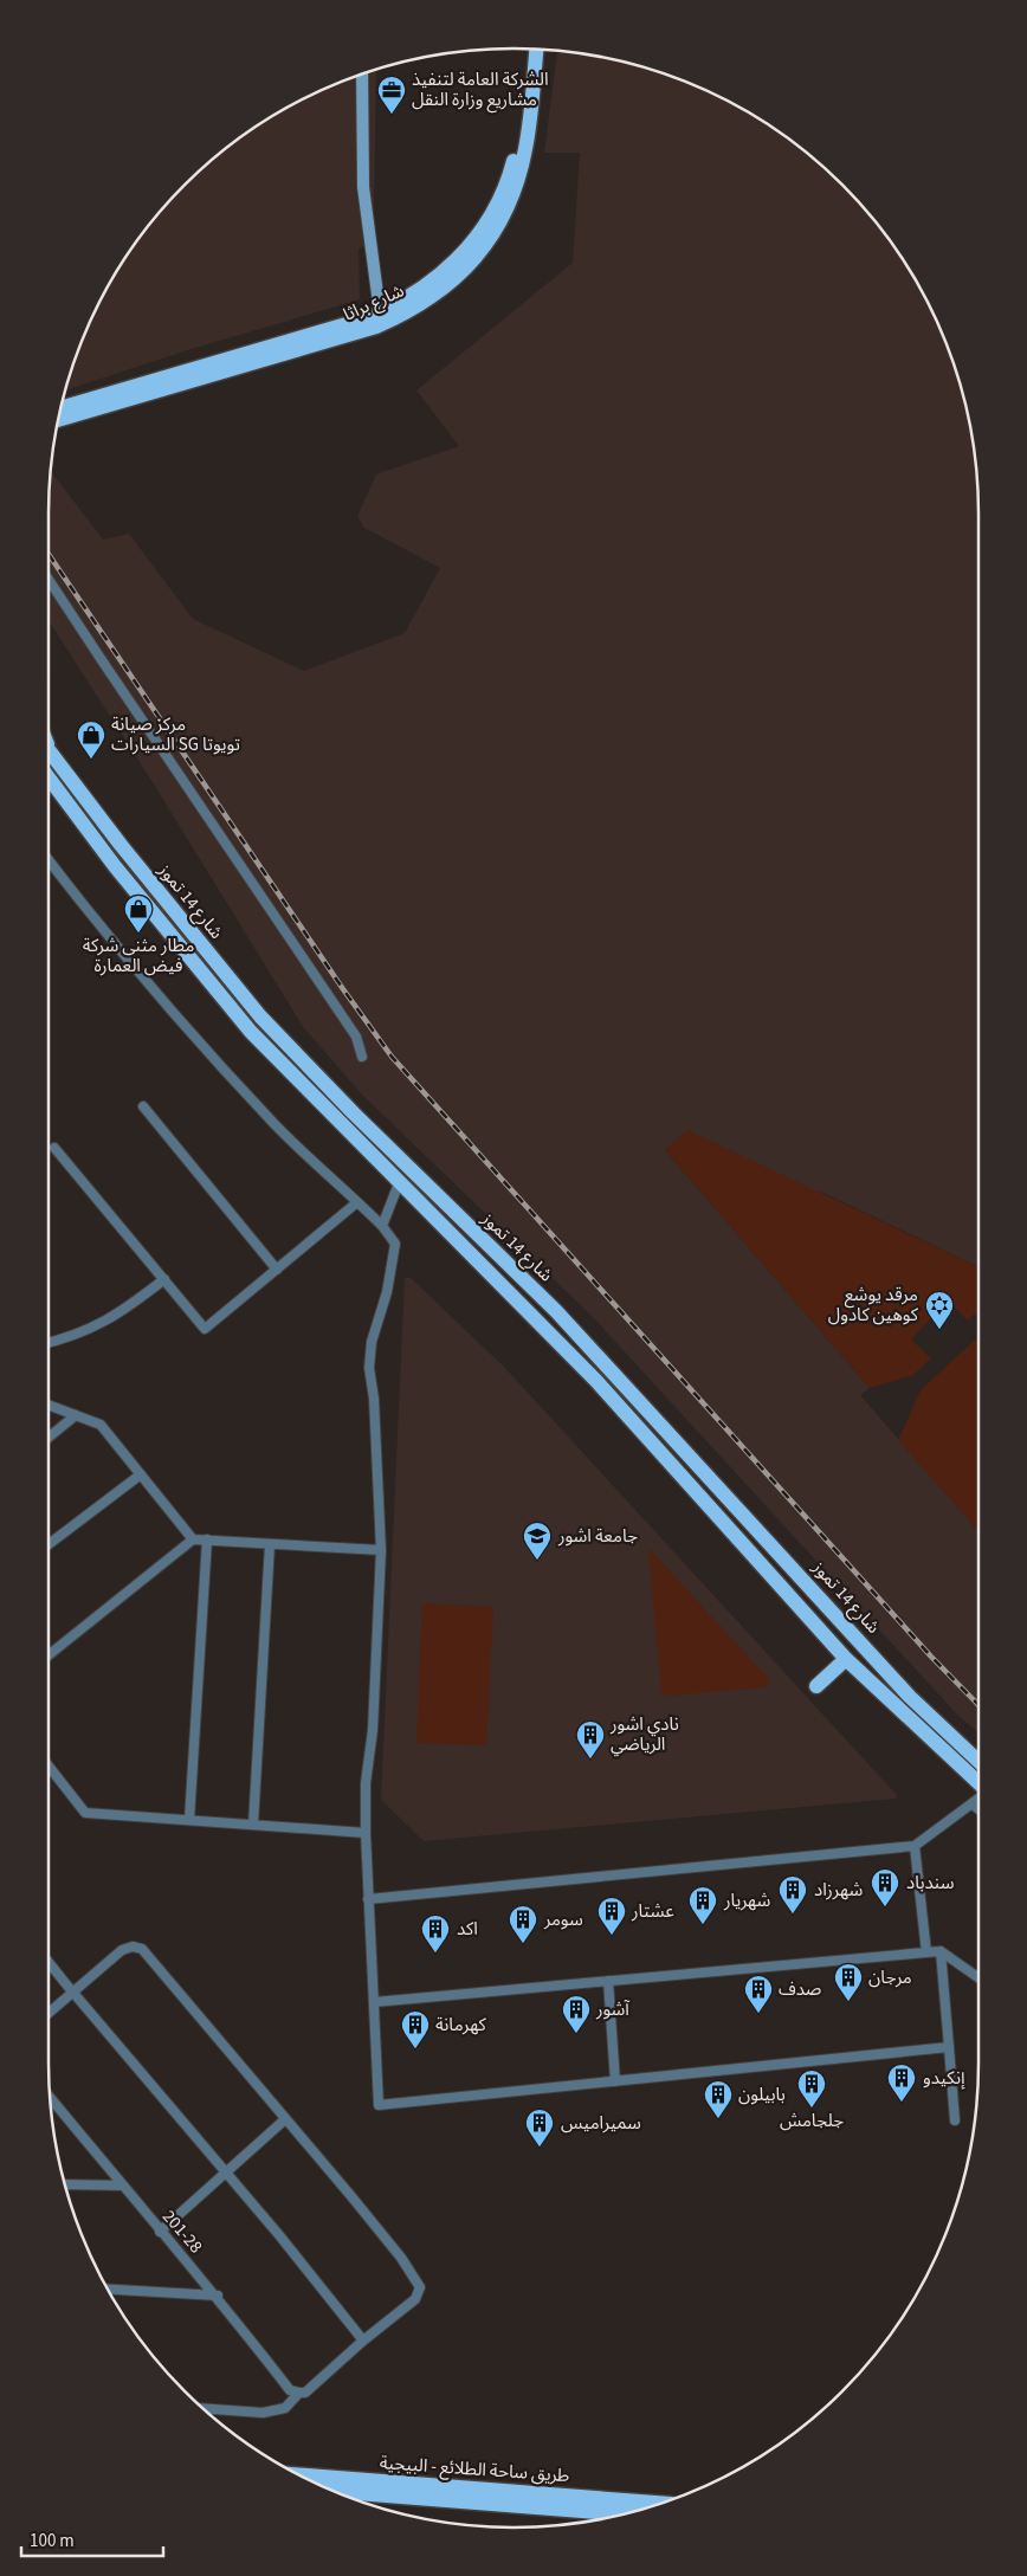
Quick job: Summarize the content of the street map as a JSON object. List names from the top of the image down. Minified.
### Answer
{"streets":{"main road":["شارع براثا","شارع 14 تموز","طريق ساحة الطلائع - البيجية"],"street":["201-28"]},"places":{"office":["الشركة العامة لتنفيذ مشاريع وزارة النقل"],"shop":["مركز صيانة السيارات SG تويوتا","مطار مثنى شركة فيض العمارة"],"synagogue":["مرقد يوشع كوهين كادول"],"school or university":["جامعة اشور"],"building":["نادي اشور الرياضي","سندباد","شهرزاد","شهريار","عشتار","سومر","اكد","مرجان","صدف","آشور","كهرمانة","إنكيدو","جلجامش","بابيلون","سميراميس"]},"scale_bar":"100 m"}
